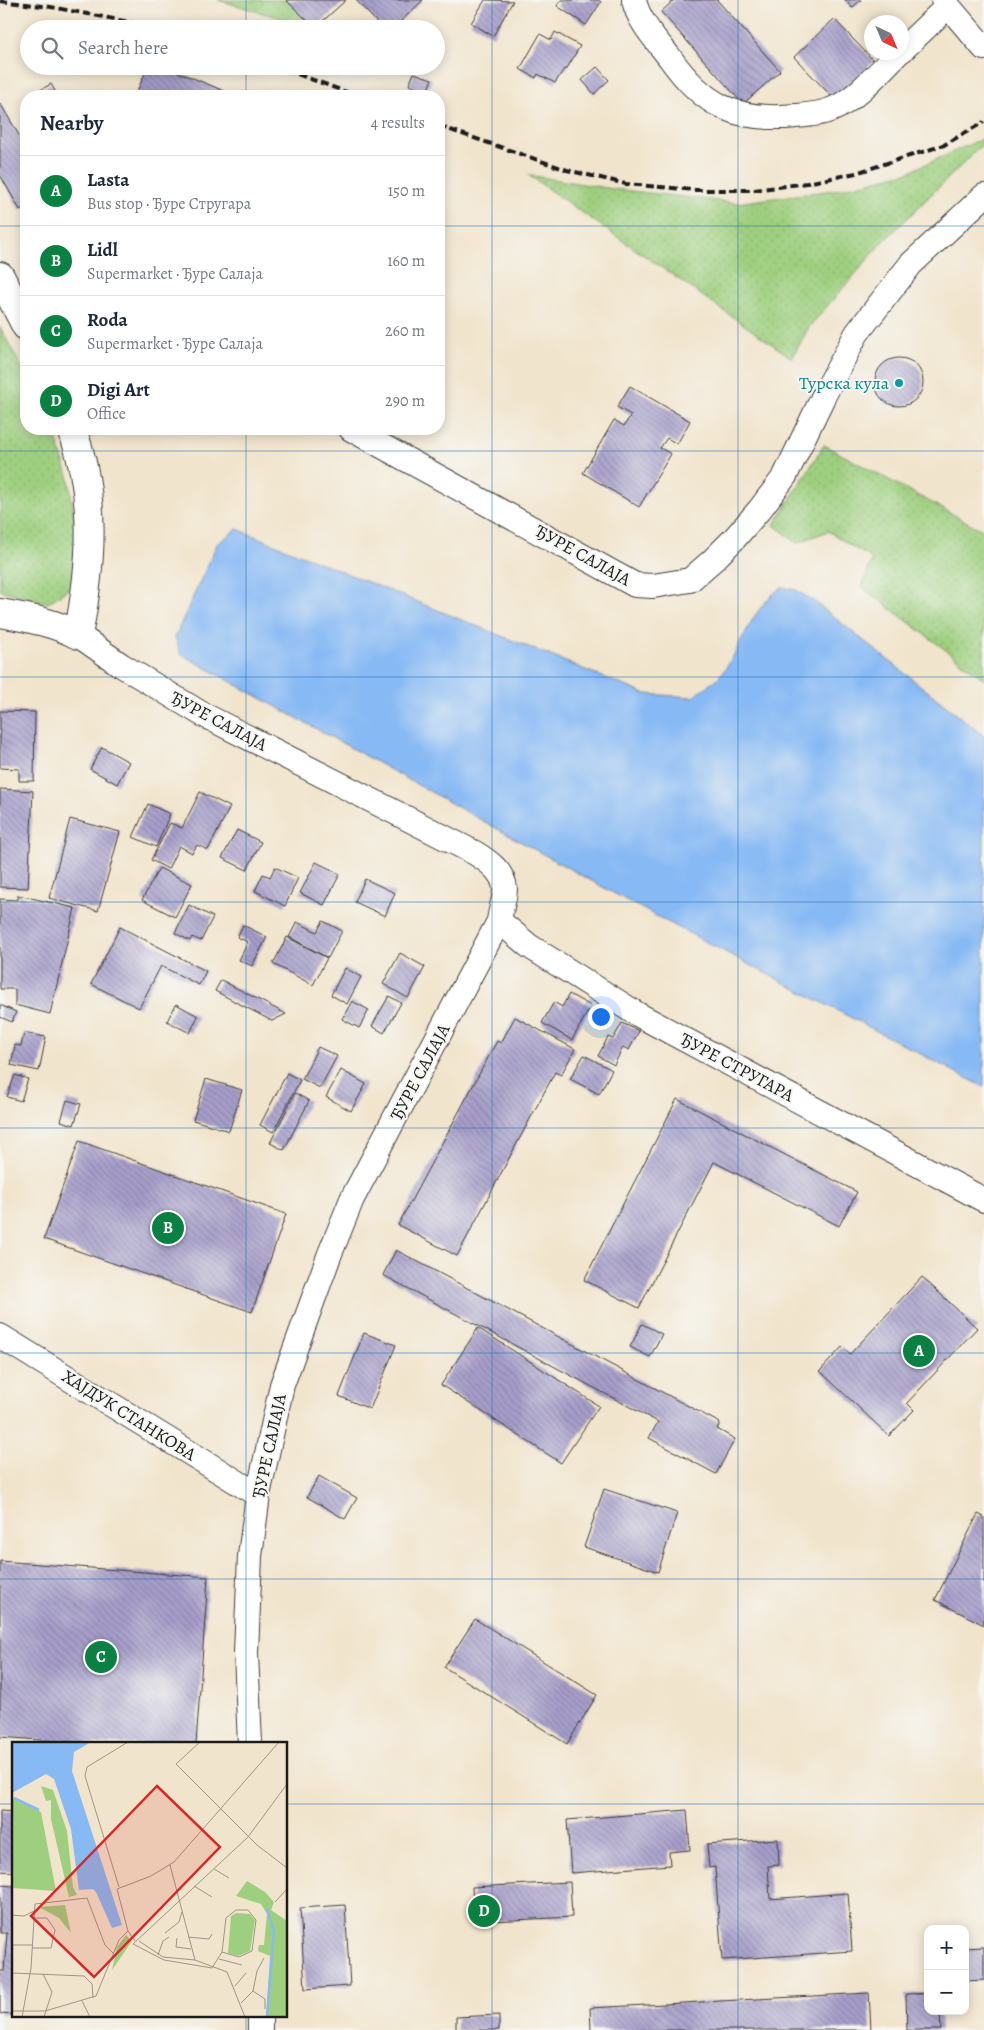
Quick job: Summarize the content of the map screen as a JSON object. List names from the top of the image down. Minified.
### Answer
{"streets":{"street":["ЂУРЕ САЛАЈА","ЂУРЕ СТРУГАРА","ХАЈДУК СТАНКОВА"]},"crossings":[["ЂУРЕ САЛАЈА","ЂУРЕ СТРУГАРА"],["ЂУРЕ САЛАЈА","ХАЈДУК СТАНКОВА"]],"places":["Турска кула"],"north":"bottom right","page":{"search":"Search here","heading":["Nearby","4 results"],"list":[{"mark":"A","name":"Lasta","note":"Bus stop · Ђуре Стругара","value":"150 m"},{"mark":"B","name":"Lidl","note":"Supermarket · Ђуре Салаја","value":"160 m"},{"mark":"C","name":"Roda","note":"Supermarket · Ђуре Салаја","value":"260 m"},{"mark":"D","name":"Digi Art","note":"Office","value":"290 m"}],"pins":["B","A","C","D"],"map_buttons":["+","−"]}}
